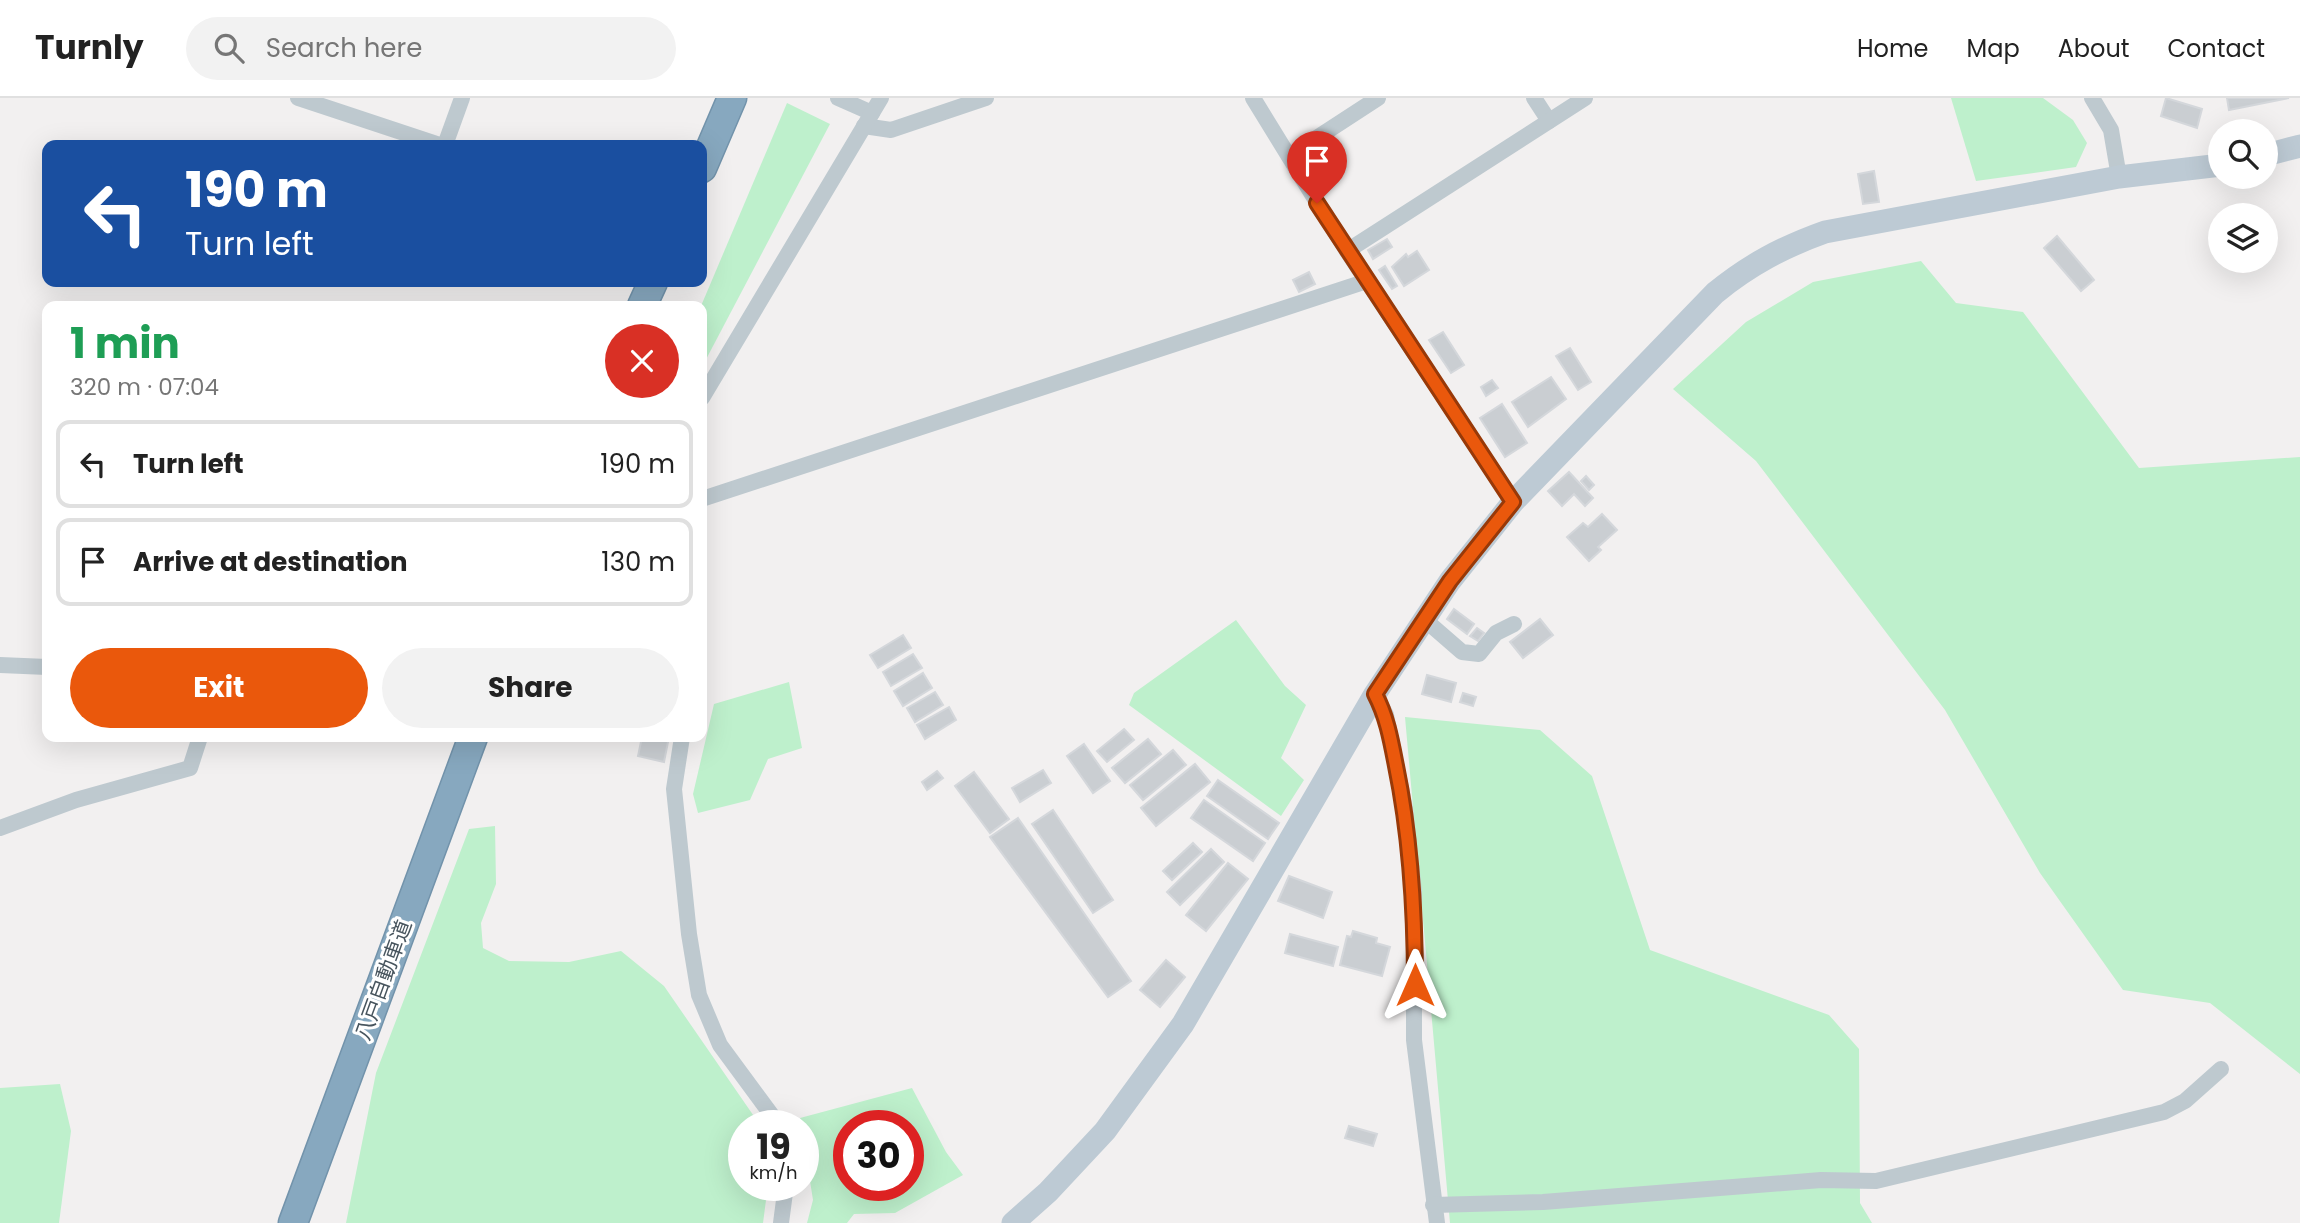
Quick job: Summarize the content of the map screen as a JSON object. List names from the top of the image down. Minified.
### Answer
{"streets":{"highway":["八戸自動車道"]},"page":{"header":"Turnly","search":"Search here","nav":["Home","Map","About","Contact"],"turn":["190 m","Turn left"],"heading":["1 min","320 m · 07:04"],"list":[{"name":"Turn left","value":"190 m"},{"name":"Arrive at destination","value":"130 m"}],"buttons":["Exit","Share"],"speed":"19 km/h","limit":"30"}}
